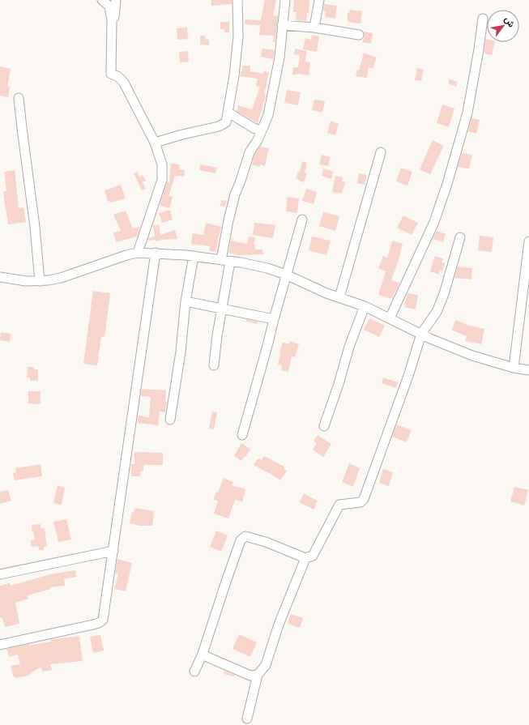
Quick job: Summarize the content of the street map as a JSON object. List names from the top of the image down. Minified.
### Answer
{"north":"top right"}
